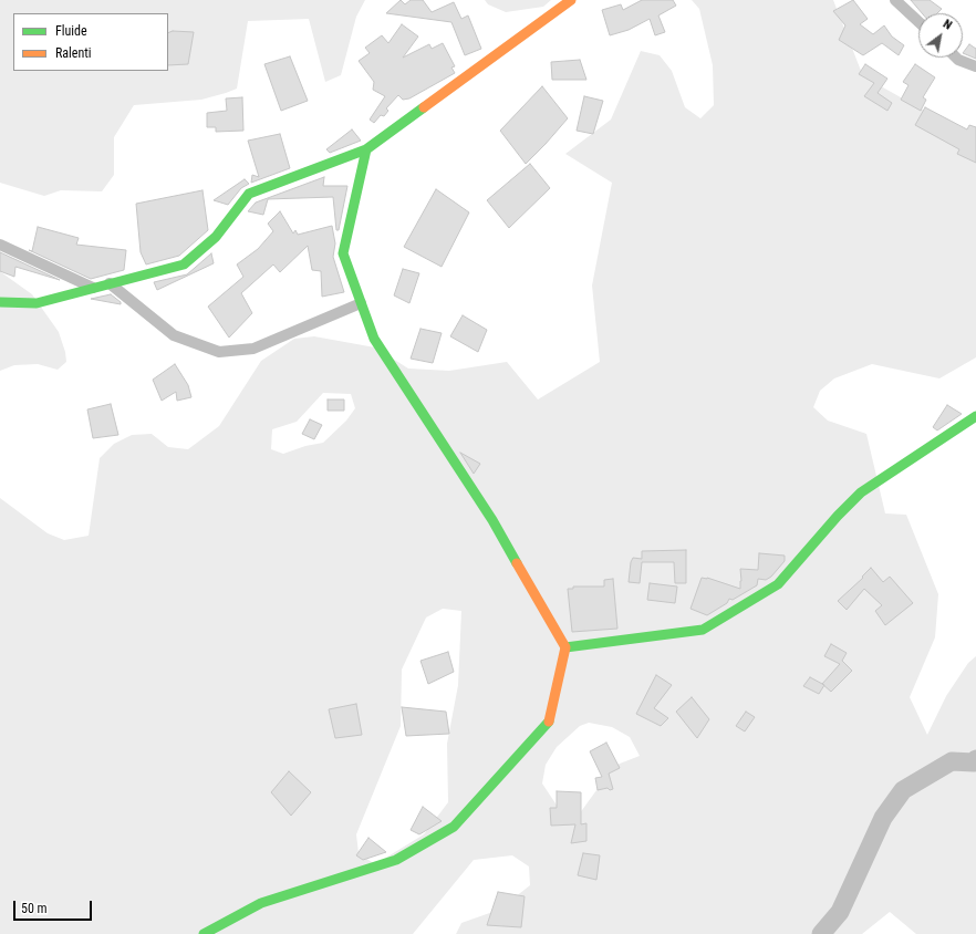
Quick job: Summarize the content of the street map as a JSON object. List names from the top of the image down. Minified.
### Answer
{"legend":["Fluide","Ralenti"],"scale_bar":"50 m","north":"top right"}
